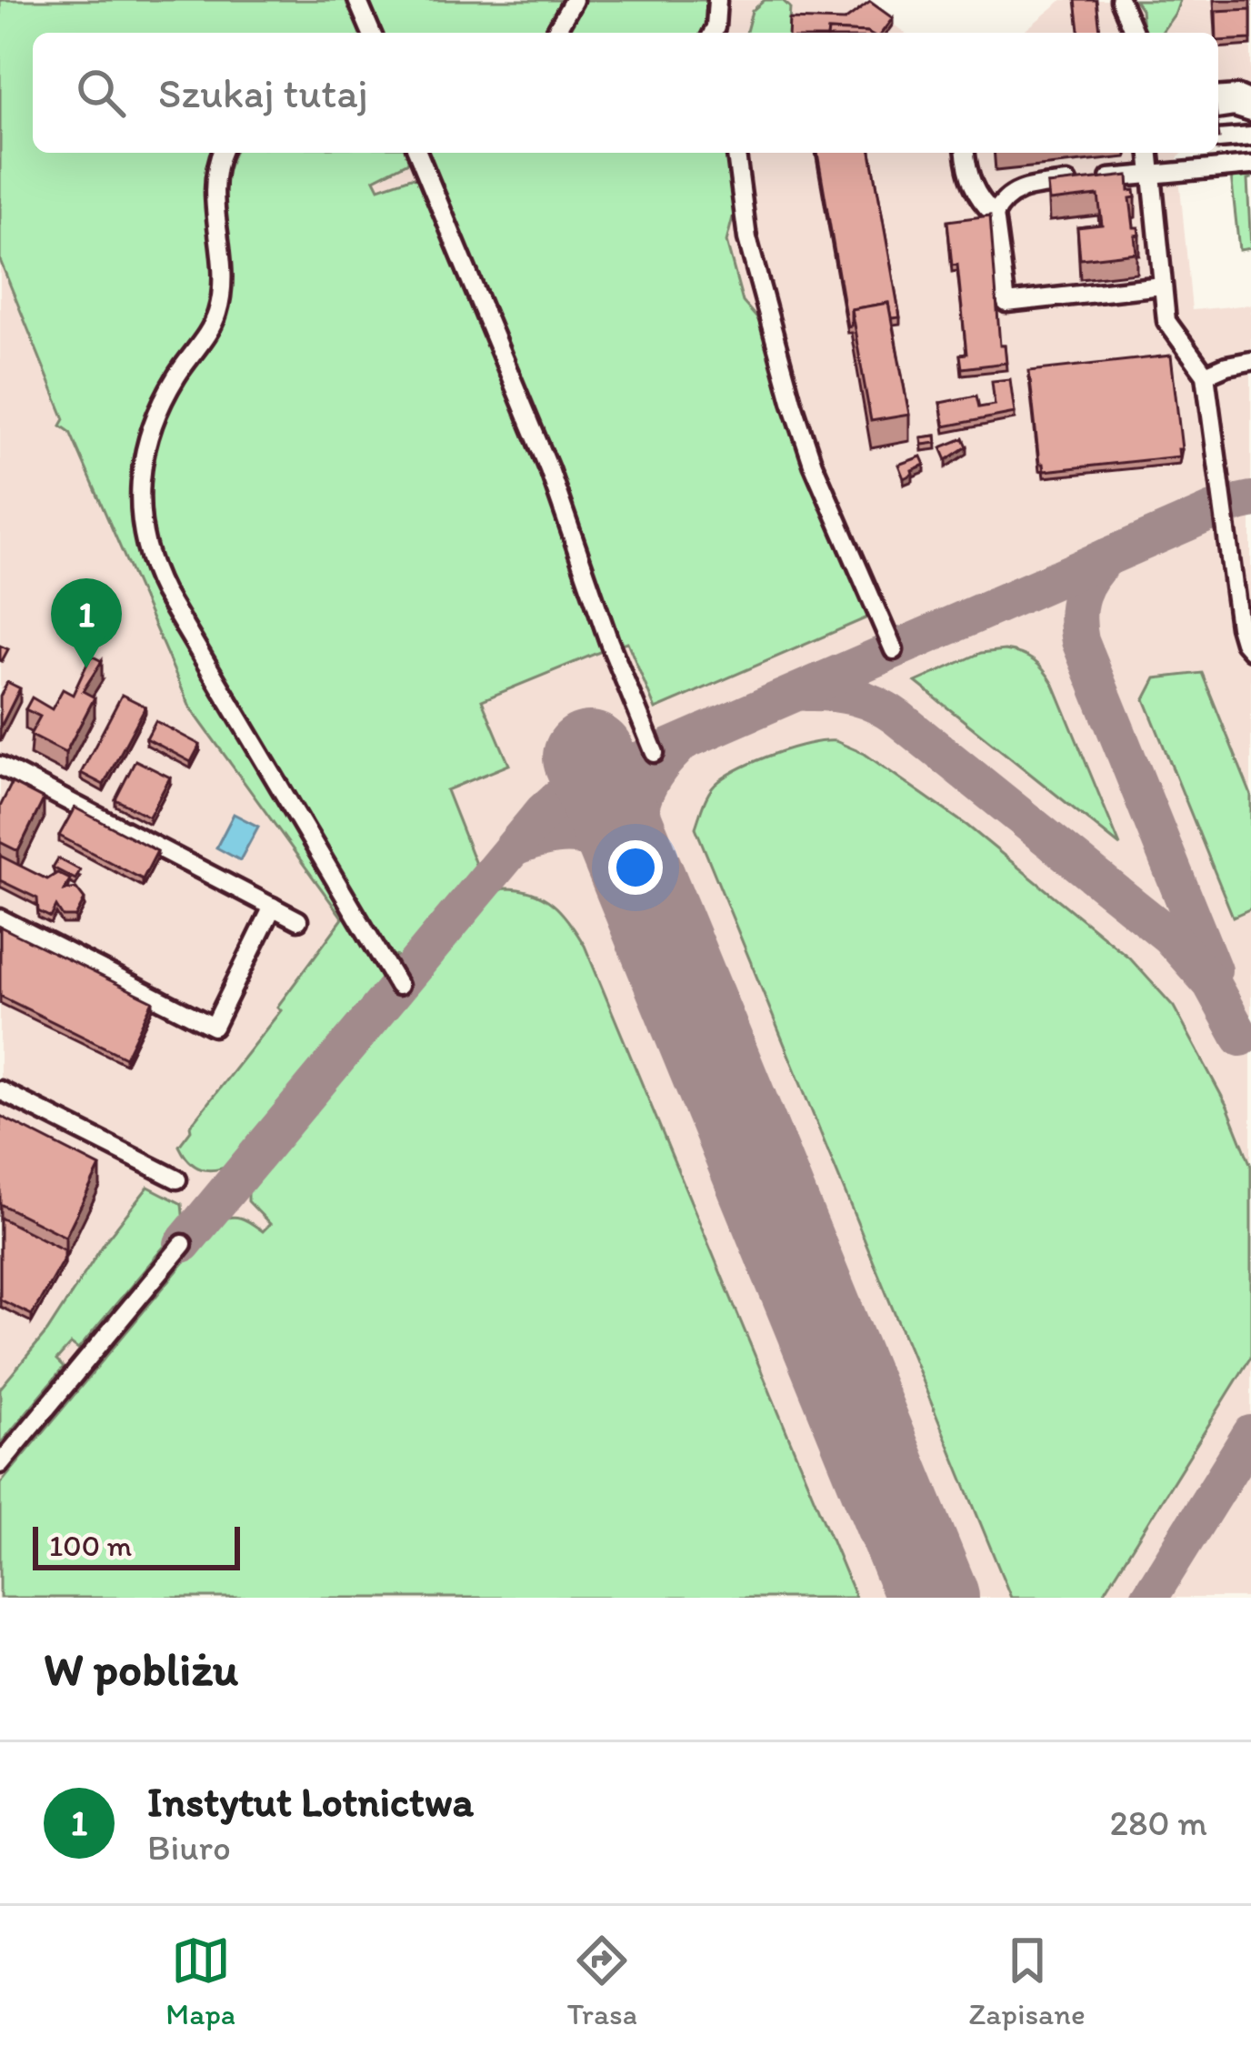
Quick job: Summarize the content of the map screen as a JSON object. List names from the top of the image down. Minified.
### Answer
{"scale_bar":"100 m","page":{"search":"Szukaj tutaj","pins":"1","scale":"100 m","heading":"W pobliżu","list":[{"mark":"1","name":"Instytut Lotnictwa","note":"Biuro","value":"280 m"}],"nav":["Mapa","Trasa","Zapisane"]}}
